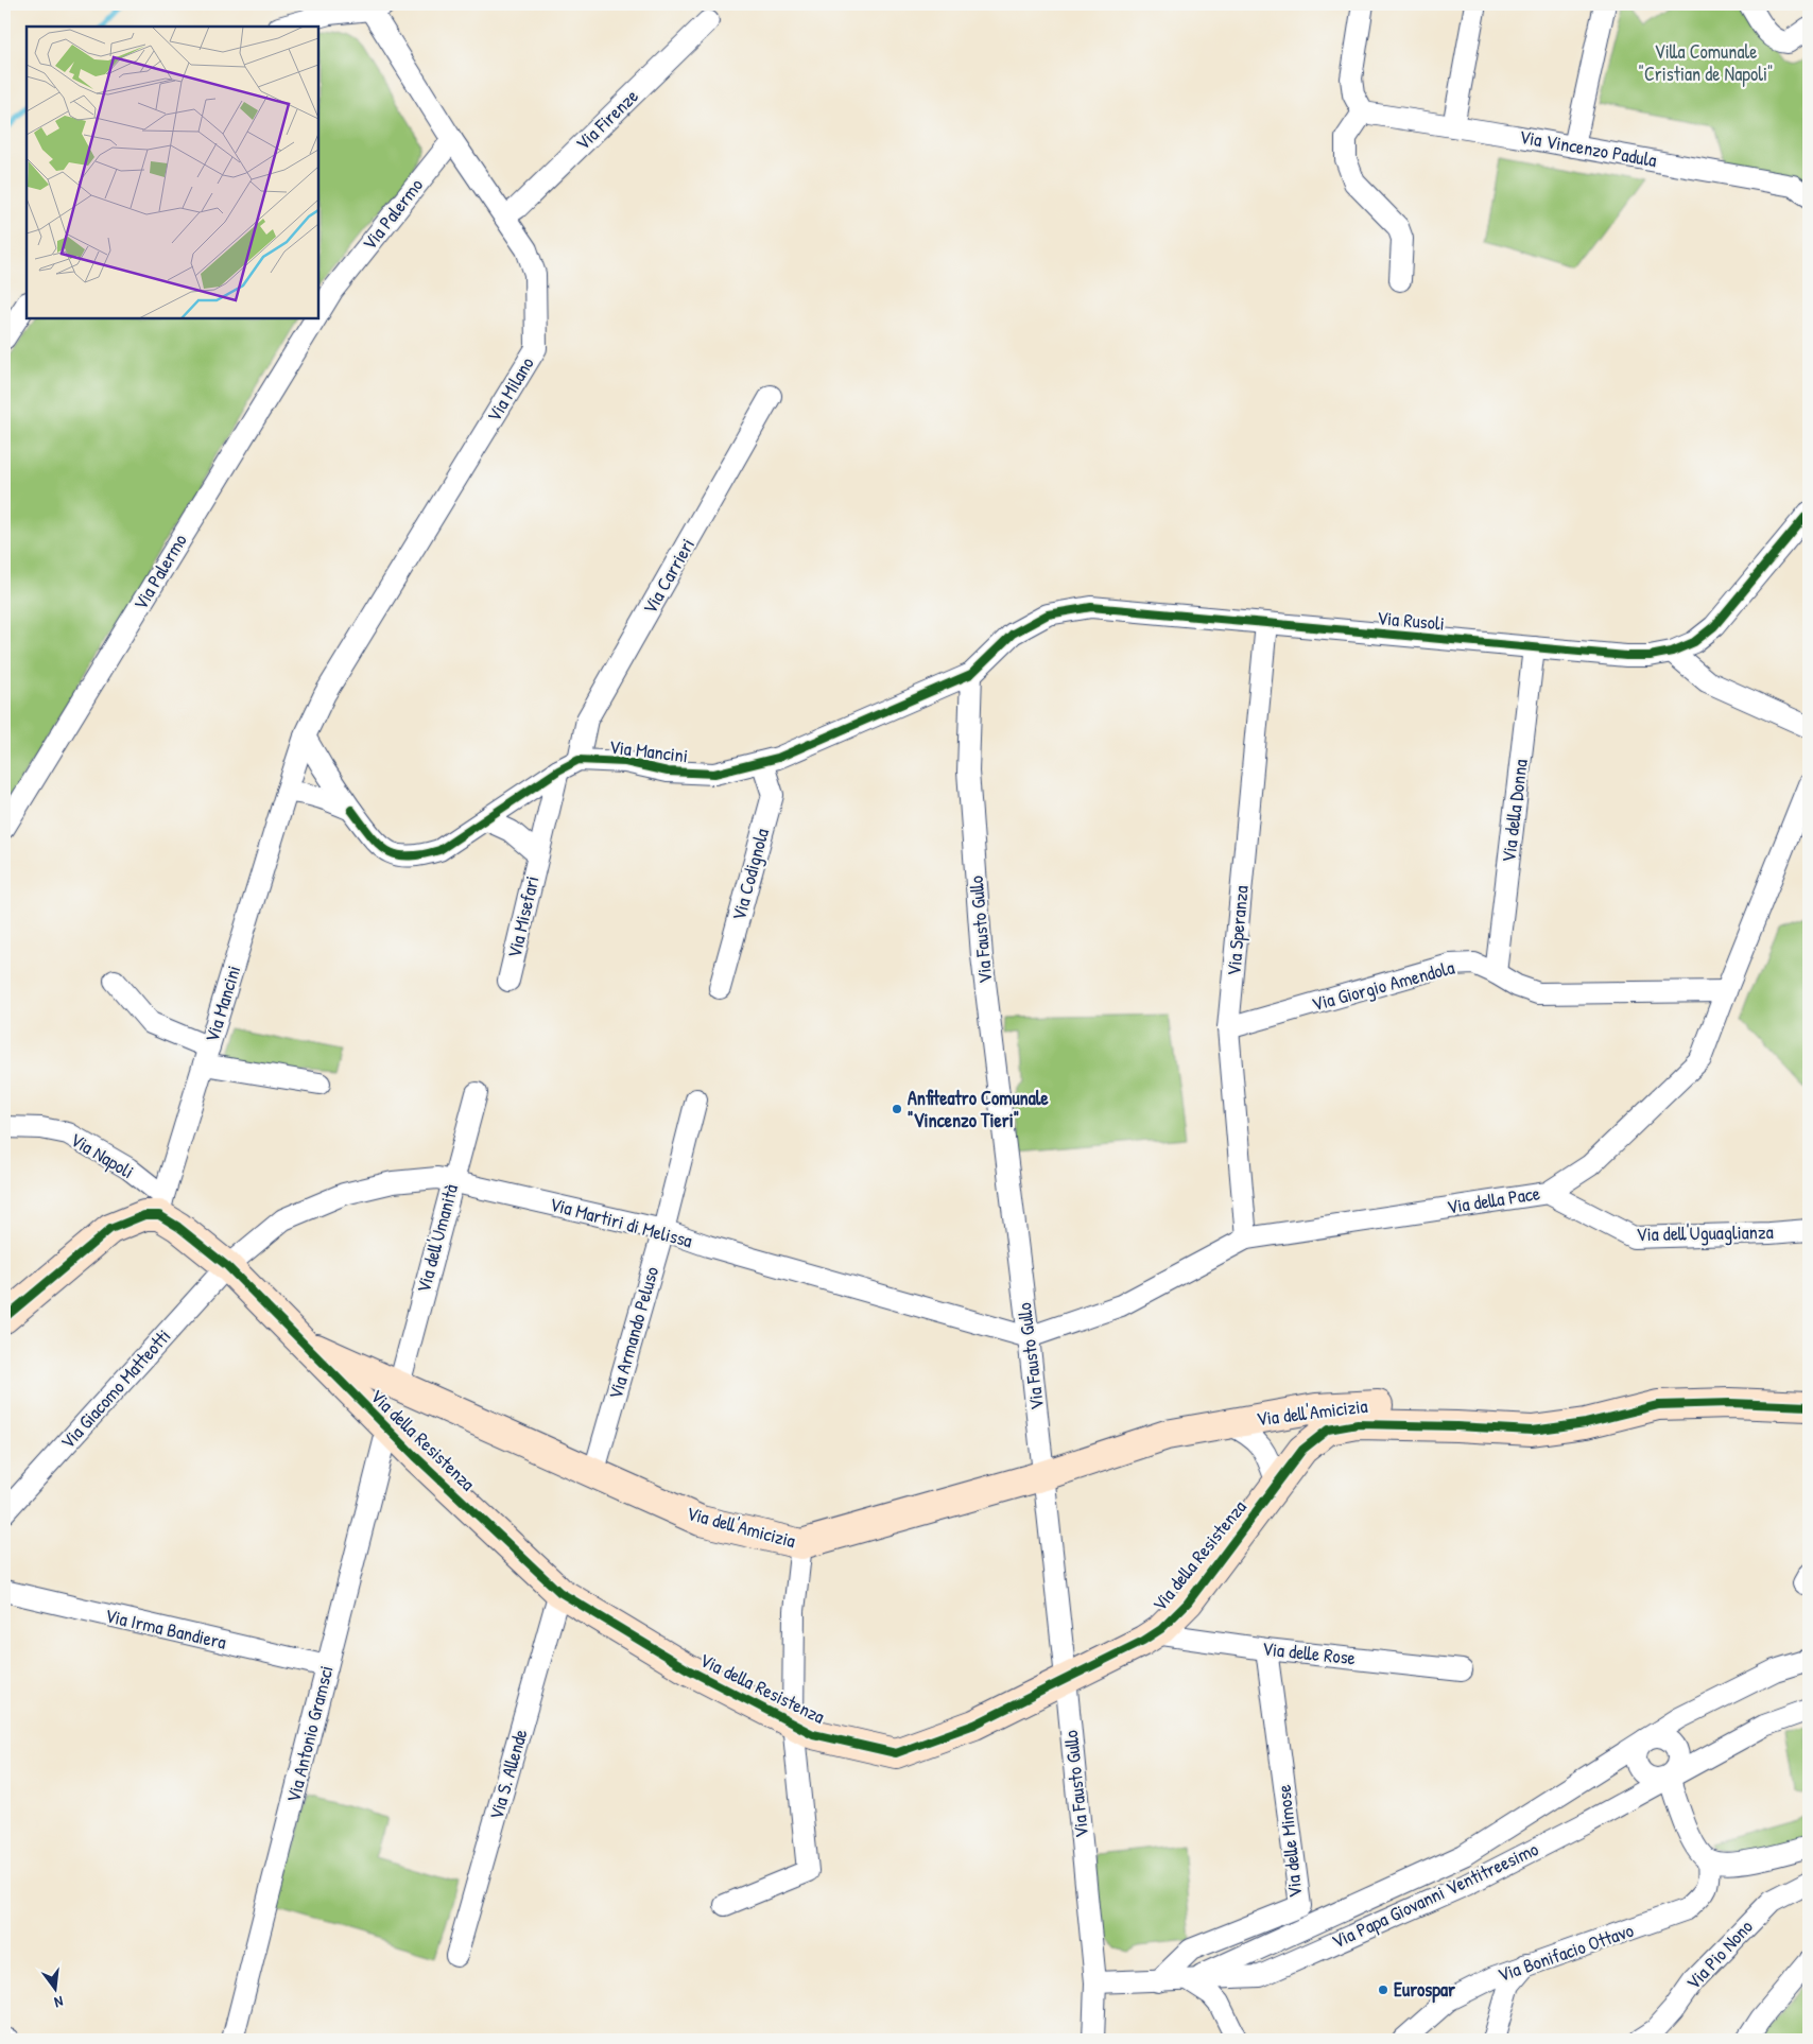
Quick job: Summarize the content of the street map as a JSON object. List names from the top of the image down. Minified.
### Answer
{"streets":{"street":["Via Firenze","Via Vincenzo Padula","Via Palermo","Via Milano","Via Carrieri","Via Rusoli","Via Mancini","Via della Donna","Via Codignola","Via Misefari","Via Fausto Gullo","Via Speranza","Via Giorgio Amendola","Via Napoli","Via della Pace","Via Martiri di Melissa","Via dell'Uguaglianza","Via dell'Umanità","Via Armando Peluso","Via Giacomo Matteotti","Via dell'Amicizia","Via della Resistenza","Via Irma Bandiera","Via delle Rose","Via Antonio Gramsci","Via S. Allende","Via delle Mimose","Via Papa Giovanni Ventitreesimo","Via Bonifacio Ottavo","Via Pio Nono"]},"crossings":[["Via Firenze","Via Milano"],["Via Palermo","Via Milano"],["Via Milano","Via Mancini"],["Via Carrieri","Via Mancini"],["Via Rusoli","Via Mancini"],["Via Rusoli","Via della Donna"],["Via Rusoli","Via Fausto Gullo"],["Via Rusoli","Via Speranza"],["Via Mancini","Via Codignola"],["Via Mancini","Via Fausto Gullo"],["Via Mancini","Via Napoli"],["Via Mancini","Via della Resistenza"],["Via della Donna","Via Giorgio Amendola"],["Via Fausto Gullo","Via della Pace"],["Via Fausto Gullo","Via Martiri di Melissa"],["Via Fausto Gullo","Via dell'Amicizia"],["Via Fausto Gullo","Via della Resistenza"],["Via Fausto Gullo","Via Papa Giovanni Ventitreesimo"],["Via Speranza","Via Giorgio Amendola"],["Via Speranza","Via della Pace"],["Via Giorgio Amendola","Via della Pace"],["Via Napoli","Via della Resistenza"],["Via della Pace","Via Martiri di Melissa"],["Via della Pace","Via dell'Uguaglianza"],["Via Martiri di Melissa","Via dell'Umanità"],["Via Martiri di Melissa","Via Armando Peluso"],["Via Martiri di Melissa","Via Giacomo Matteotti"],["Via Martiri di Melissa","Via della Resistenza"],["Via dell'Umanità","Via dell'Amicizia"],["Via Armando Peluso","Via dell'Amicizia"],["Via Giacomo Matteotti","Via della Resistenza"],["Via dell'Amicizia","Via della Resistenza"],["Via della Resistenza","Via delle Rose"],["Via della Resistenza","Via Antonio Gramsci"],["Via della Resistenza","Via S. Allende"],["Via Irma Bandiera","Via Antonio Gramsci"],["Via delle Rose","Via delle Mimose"],["Via delle Mimose","Via Papa Giovanni Ventitreesimo"]],"parks":["Villa Comunale \"Cristian de Napoli\""],"places":["Anfiteatro Comunale \"Vincenzo Tieri\"","Eurospar"],"north":"bottom"}
